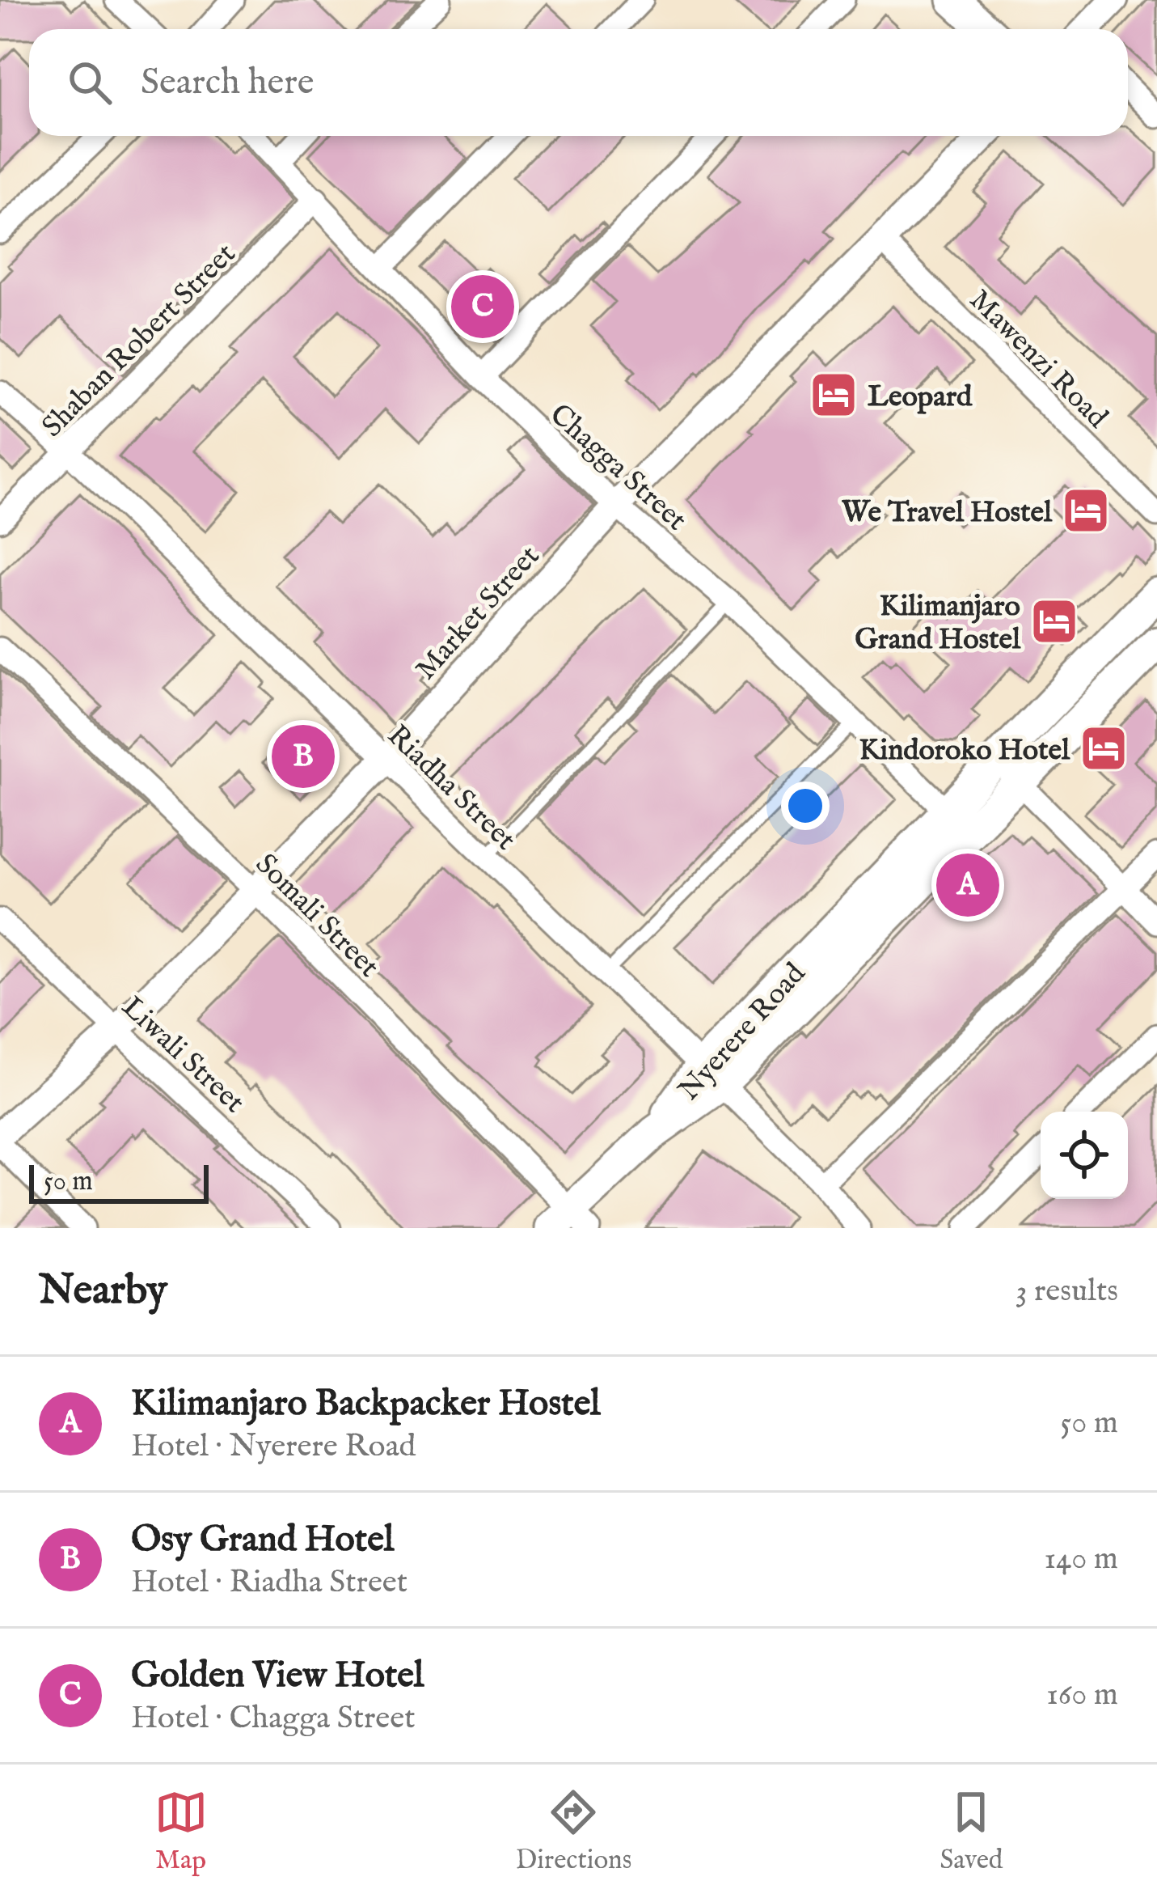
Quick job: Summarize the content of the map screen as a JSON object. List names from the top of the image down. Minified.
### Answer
{"streets":{"main road":["Nyerere Road"],"street":["Shaban Robert Street","Mawenzi Road","Chagga Street","Market Street","Riadha Street","Somali Street","Liwali Street"]},"crossings":[["Shaban Robert Street","Chagga Street"],["Shaban Robert Street","Riadha Street"],["Mawenzi Road","Market Street"],["Chagga Street","Market Street"],["Chagga Street","Nyerere Road"],["Market Street","Riadha Street"],["Market Street","Somali Street"],["Market Street","Liwali Street"],["Riadha Street","Nyerere Road"],["Somali Street","Nyerere Road"]],"places":{"hotel":["Leopard","We Travel Hostel","Kilimanjaro Grand Hostel","Kindoroko Hotel"]},"scale_bar":"50 m","page":{"search":"Search here","pins":["C","B","A"],"scale":"50 m","heading":["Nearby","3 results"],"list":[{"mark":"A","name":"Kilimanjaro Backpacker Hostel","note":"Hotel · Nyerere Road","value":"50 m"},{"mark":"B","name":"Osy Grand Hotel","note":"Hotel · Riadha Street","value":"140 m"},{"mark":"C","name":"Golden View Hotel","note":"Hotel · Chagga Street","value":"160 m"}],"nav":["Map","Directions","Saved"]}}
